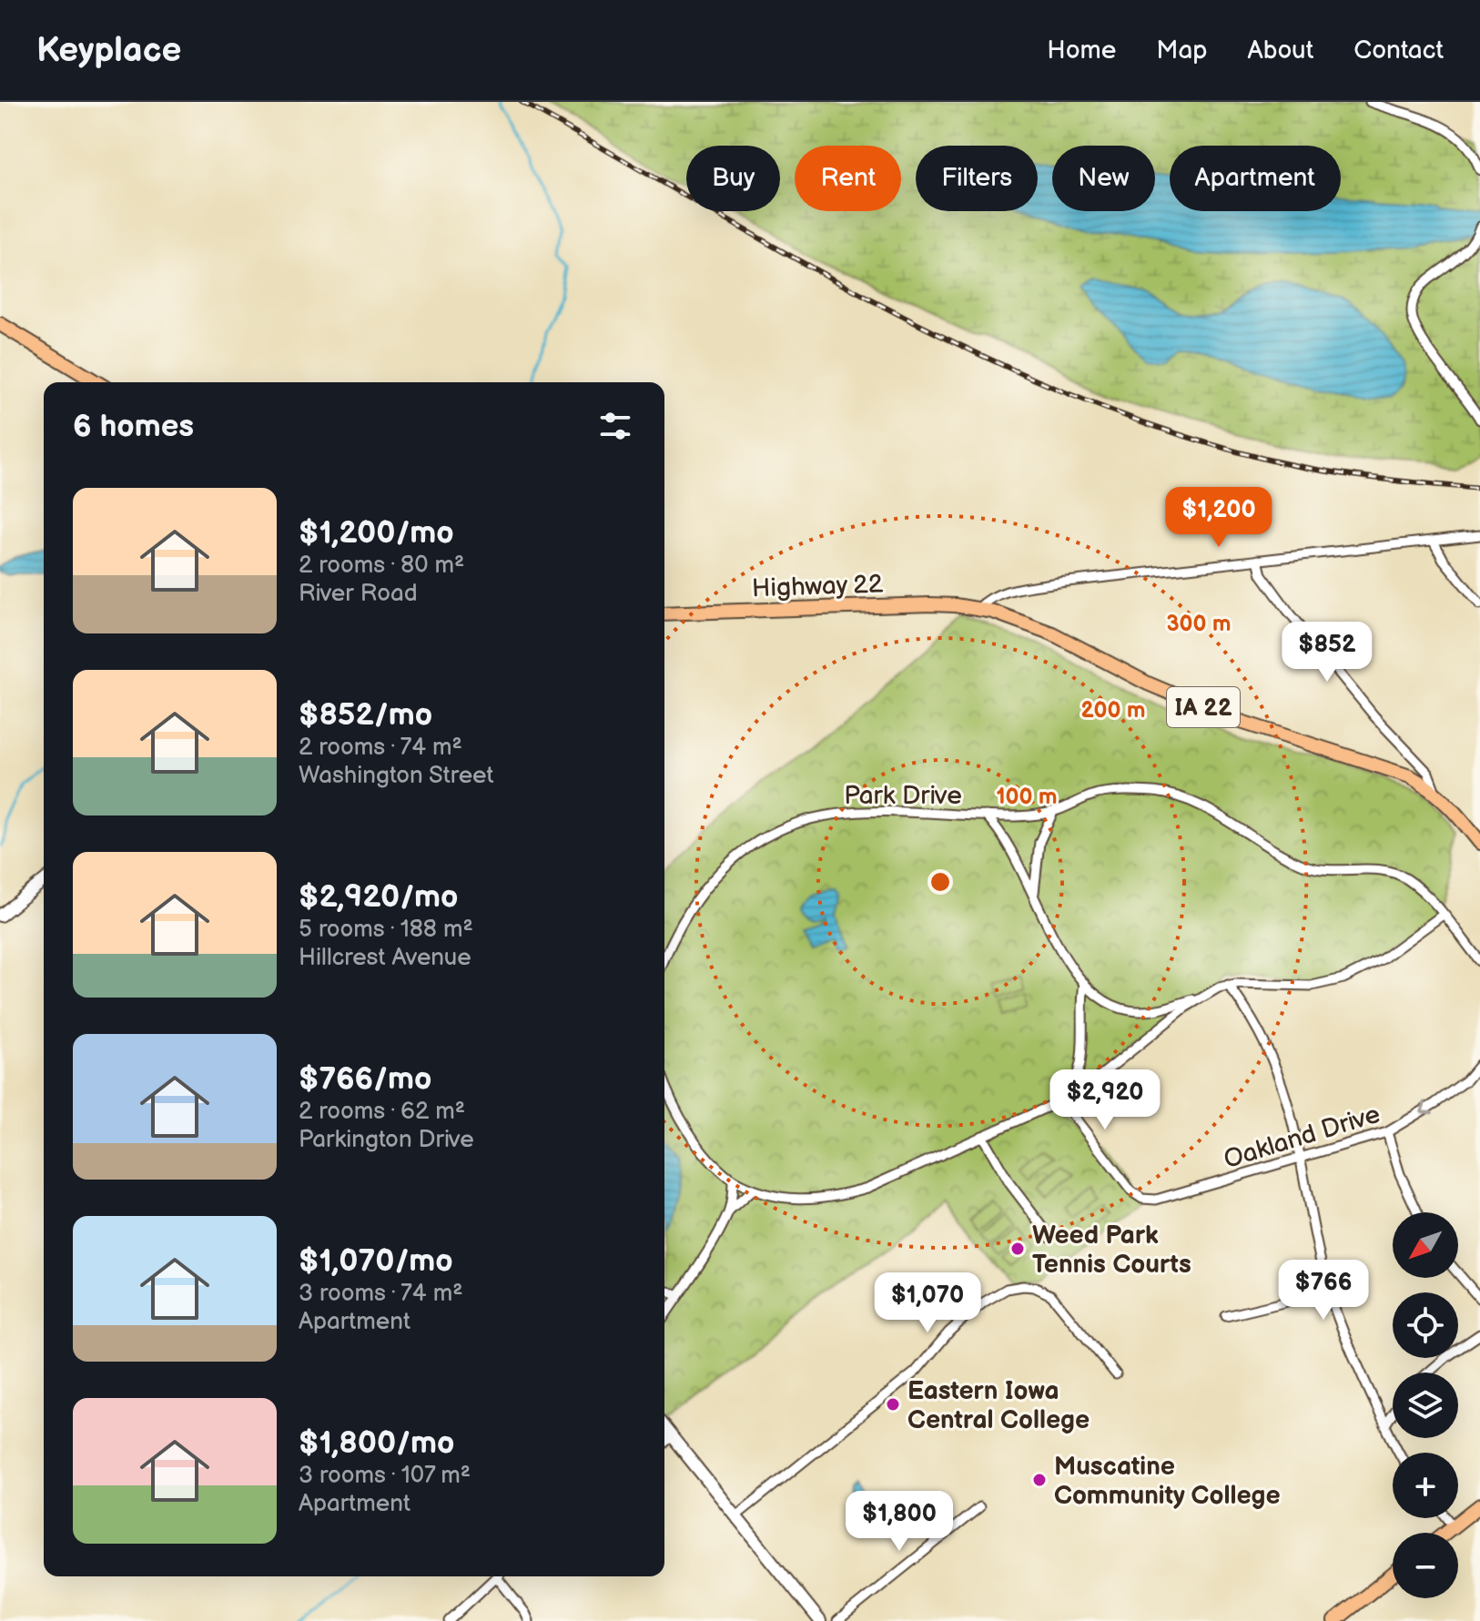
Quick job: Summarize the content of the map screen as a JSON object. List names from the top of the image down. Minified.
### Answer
{"streets":{"main road":["Highway 22","IA 22"],"street":["Park Drive","Oakland Drive"]},"crossings":[["Highway 22","IA 22"]],"places":["Weed Park Tennis Courts","Eastern Iowa Central College","Muscatine Community College"],"north":"bottom left","page":{"header":"Keyplace","nav":["Home","Map","About","Contact"],"chip":["Buy","Rent","Filters","New","Apartment"],"heading":"6 homes","list":[{"name":"$1,200/mo","note":"2 rooms · 80 m² · River Road"},{"name":"$852/mo","note":"2 rooms · 74 m² · Washington Street"},{"name":"$2,920/mo","note":"5 rooms · 188 m² · Hillcrest Avenue"},{"name":"$766/mo","note":"2 rooms · 62 m² · Parkington Drive"},{"name":"$1,070/mo","note":"3 rooms · 74 m² · Apartment"},{"name":"$1,800/mo","note":"3 rooms · 107 m² · Apartment"}],"price":["$1,200","$852","$2,920","$766","$1,070","$1,800"],"map_buttons":["+","−"]},"rings":["300 m","200 m","100 m"]}
